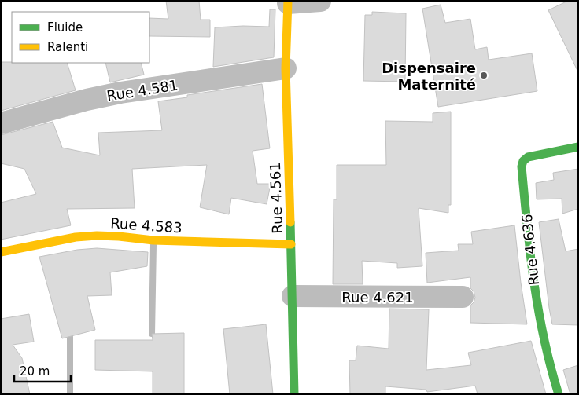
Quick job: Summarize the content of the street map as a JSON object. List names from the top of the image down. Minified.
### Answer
{"streets":{"street":["Rue 4.581","Rue 4.561","Rue 4.583","Rue 4.636","Rue 4.621"]},"crossings":[["Rue 4.581","Rue 4.561"],["Rue 4.561","Rue 4.583"],["Rue 4.561","Rue 4.621"]],"places":["Dispensaire Maternité"],"legend":["Fluide","Ralenti"],"scale_bar":"20 m"}
